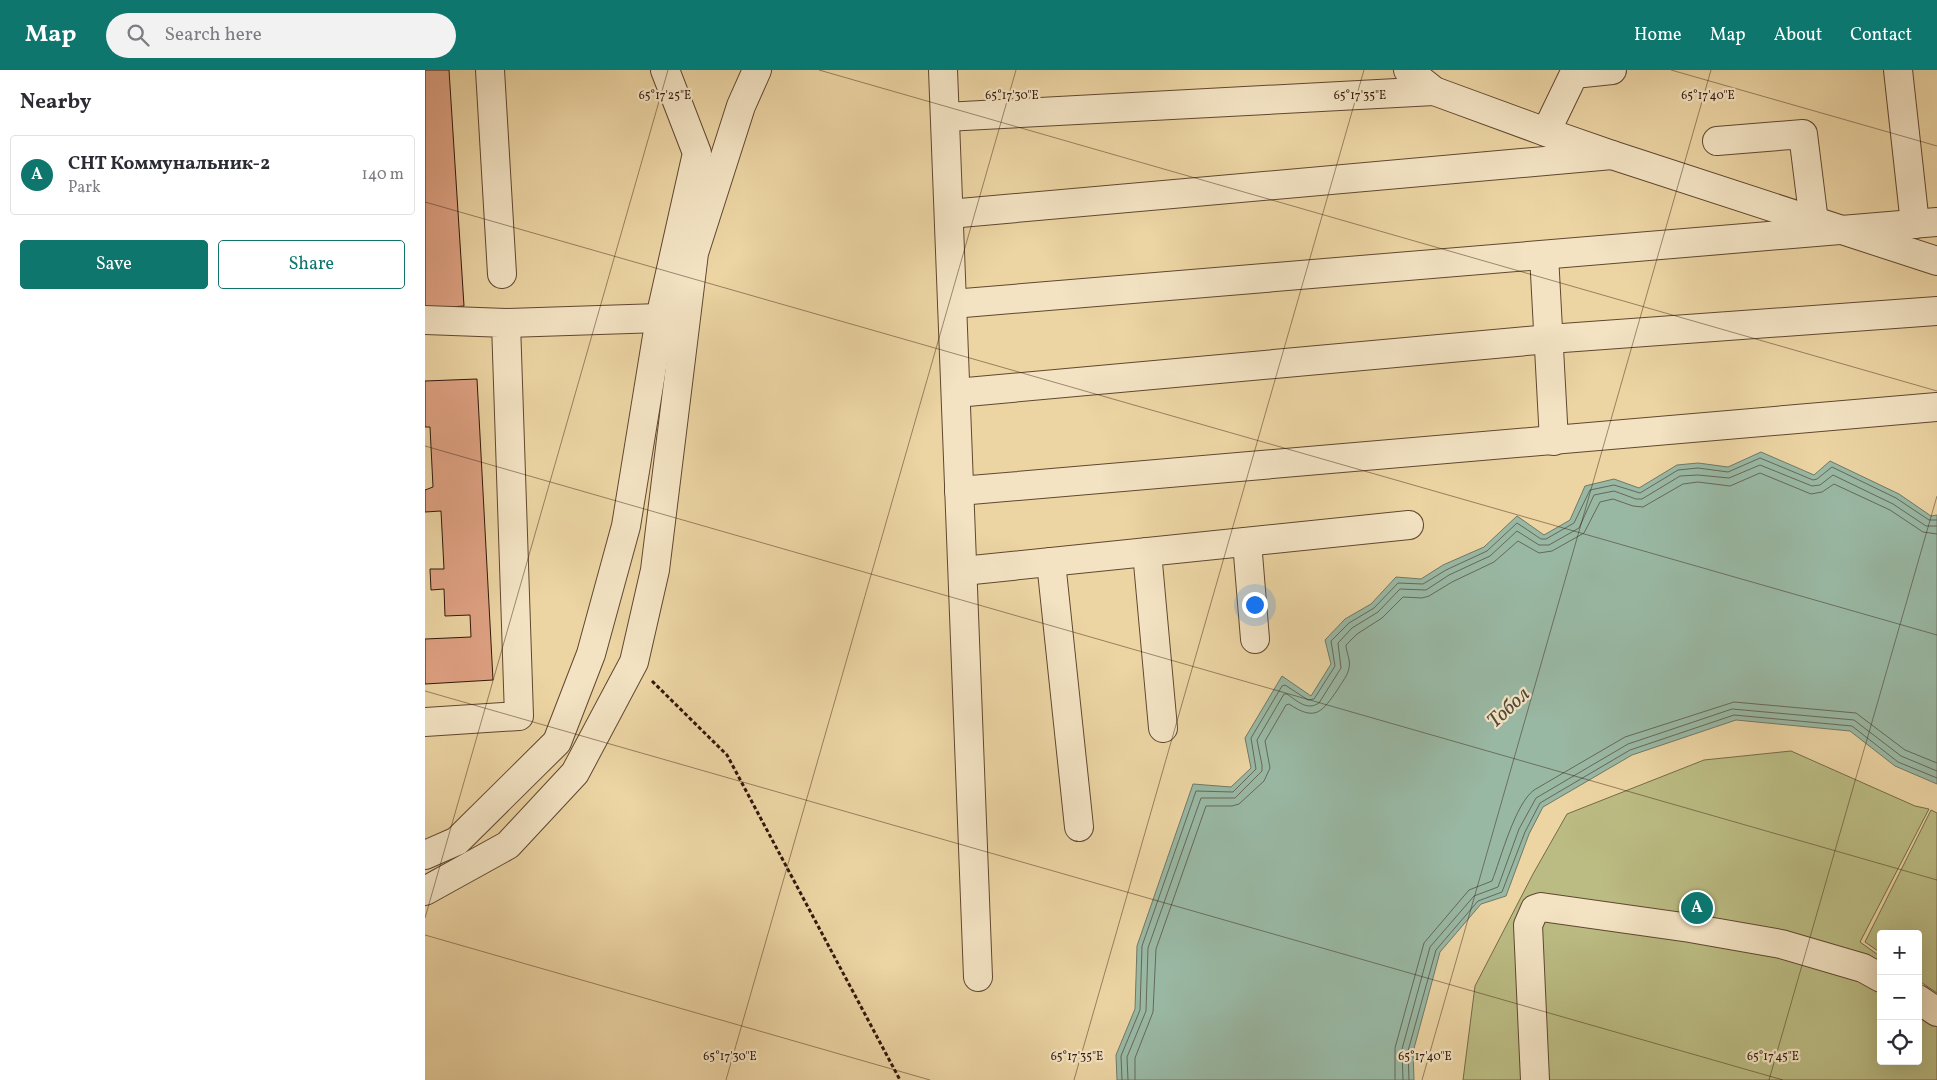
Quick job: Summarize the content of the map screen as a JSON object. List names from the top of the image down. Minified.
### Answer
{"water":["Тобол"],"page":{"header":"Map","search":"Search here","nav":["Home","Map","About","Contact"],"heading":"Nearby","list":[{"mark":"A","name":"СНТ Коммунальник-2","note":"Park","value":"140 m"}],"buttons":["Save","Share"],"pins":"A","map_buttons":["+","−"]},"coordinates":["65°17'25\"E","65°17'30\"E","65°17'35\"E","65°17'40\"E","65°17'45\"E"]}
